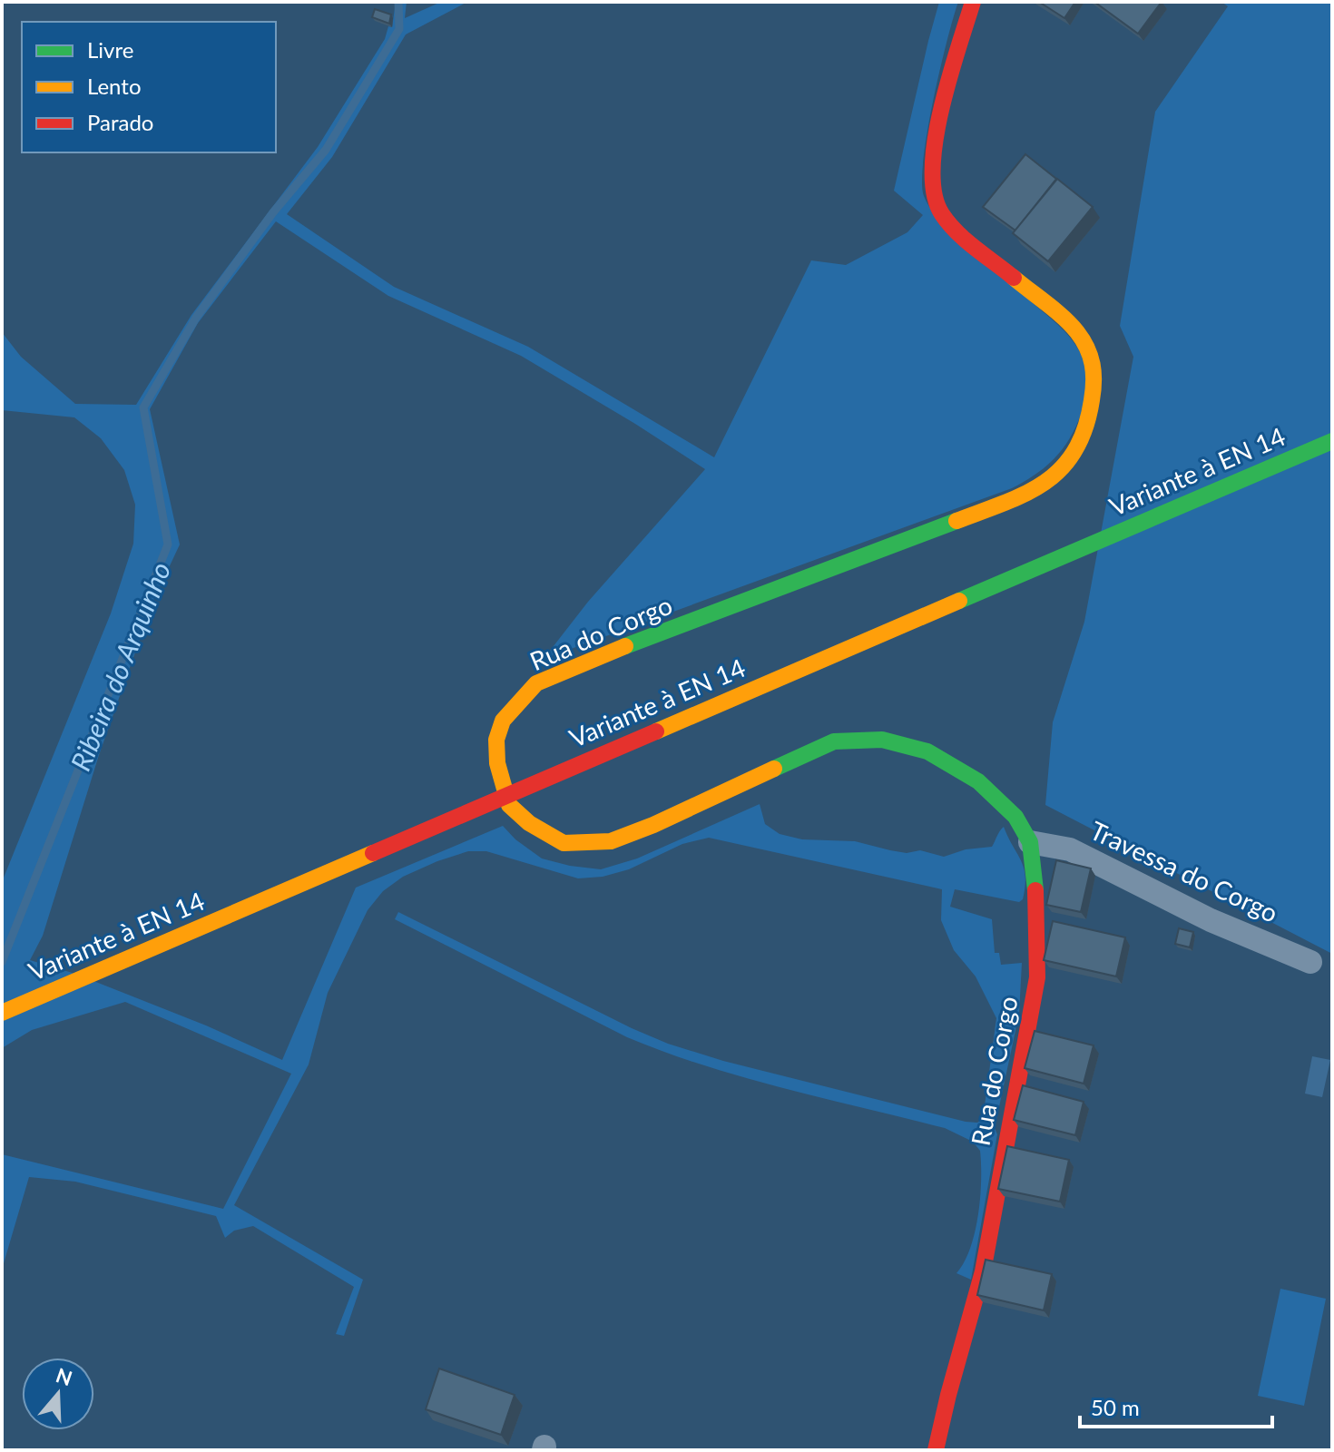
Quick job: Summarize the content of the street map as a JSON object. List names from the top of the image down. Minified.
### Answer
{"streets":{"street":["Variante à EN 14","Rua do Corgo","Travessa do Corgo"]},"crossings":[["Rua do Corgo","Travessa do Corgo"]],"water":["Ribeira do Arquinho"],"legend":["Livre","Lento","Parado"],"scale_bar":"50 m","north":"top"}
